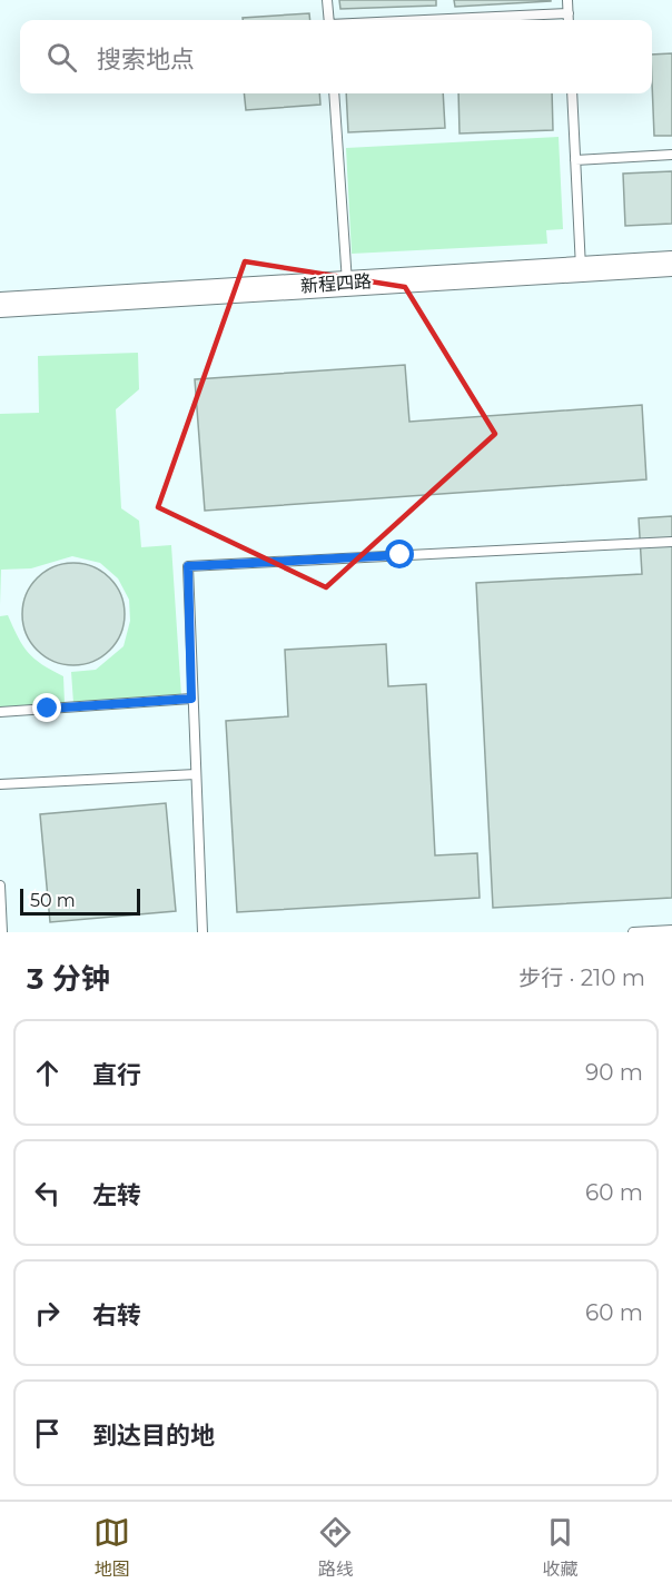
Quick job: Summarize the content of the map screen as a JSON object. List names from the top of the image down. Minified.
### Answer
{"streets":{"street":["新程四路"]},"scale_bar":"50 m","page":{"search":"搜索地点","scale":"50 m","heading":["3 分钟","步行 · 210 m"],"list":[["直行","90 m"],["左转","60 m"],["右转","60 m"],"到达目的地"],"nav":["地图","路线","收藏"]}}
